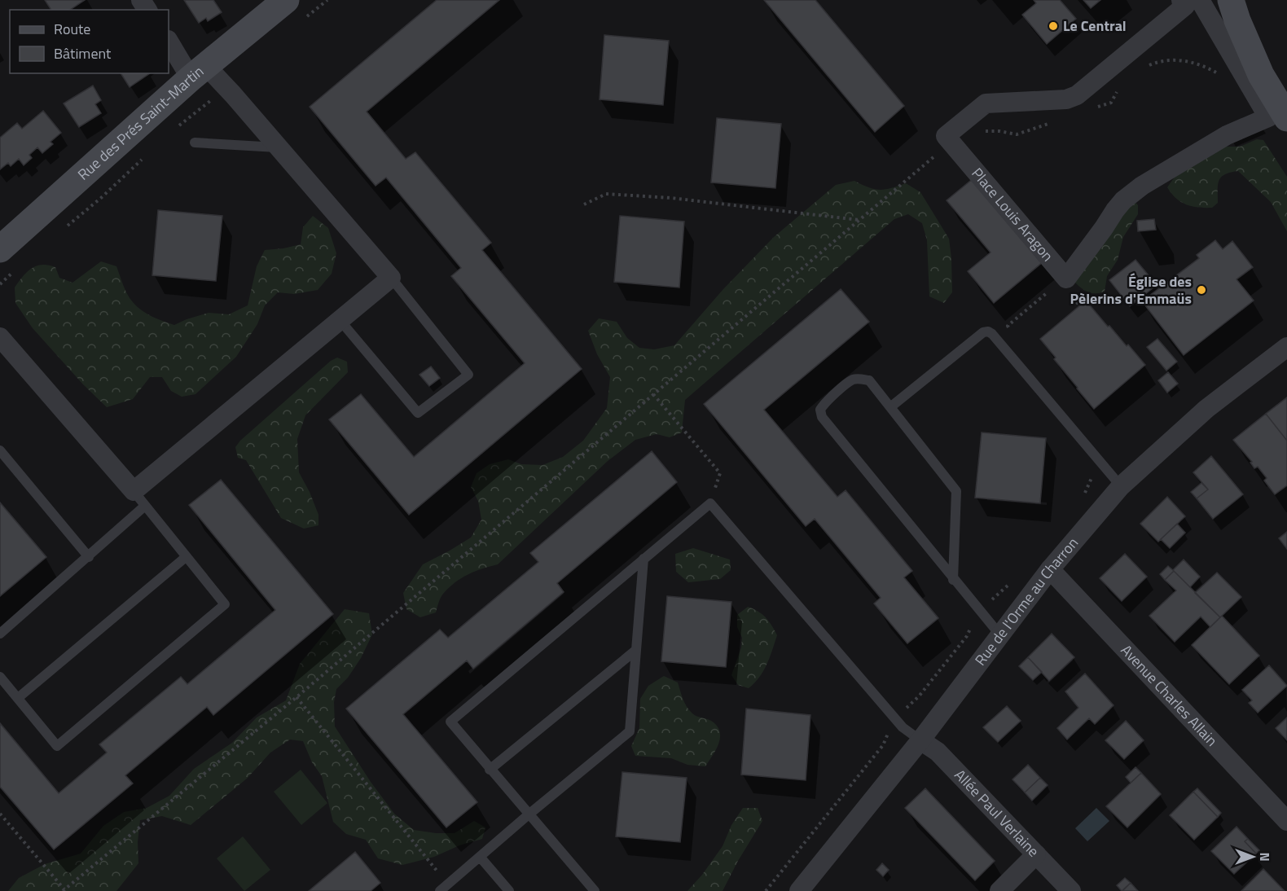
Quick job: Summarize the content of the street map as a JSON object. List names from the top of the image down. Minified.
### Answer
{"streets":{"street":["Rue des Prés Saint-Martin","Place Louis Aragon","Rue de l'Orme au Charron","Avenue Charles Allain","Allée Paul Verlaine"]},"crossings":[["Rue de l'Orme au Charron","Avenue Charles Allain"],["Rue de l'Orme au Charron","Allée Paul Verlaine"]],"places":["Le Central","Église des Pèlerins d'Emmaüs"],"legend":["Route","Bâtiment"],"north":"right"}
